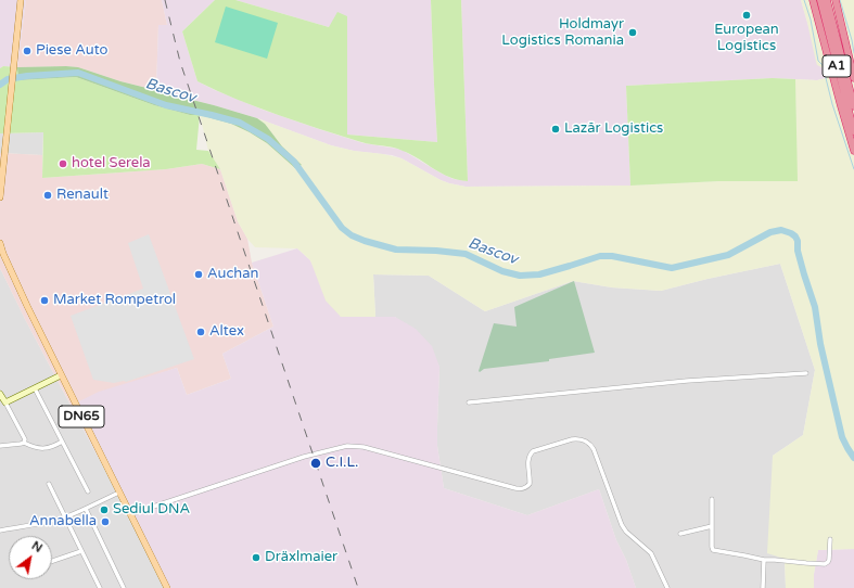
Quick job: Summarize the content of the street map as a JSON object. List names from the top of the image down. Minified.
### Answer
{"streets":{"highway":["A1"],"main road":["DN65"]},"water":["Bascov"],"places":["European Logistics","Holdmayr Logistics Romania","Piese Auto","Lazăr Logistics","hotel Serela","Renault","Auchan","Market Rompetrol","Altex","C.I.L.","Sediul DNA","Annabella","Dräxlmaier"],"north":"top right"}
